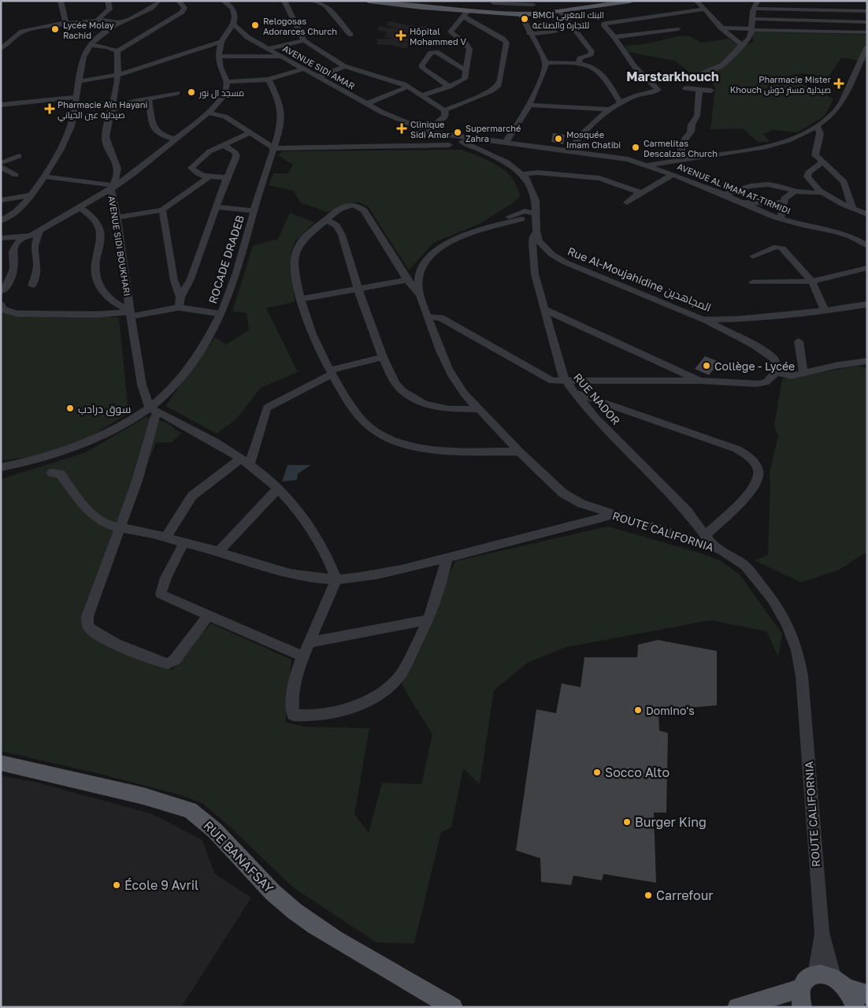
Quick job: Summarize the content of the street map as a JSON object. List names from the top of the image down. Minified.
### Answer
{"streets":{"main road":["RUE BANAFSAY"],"street":["AVENUE SIDI AMAR","AVENUE AL IMAM AT-TIRMIDI","AVENUE SIDI BOUKHARI","ROCADE DRADEB","Rue Al-Moujahidine المجاهدين","RUE NADOR","ROUTE CALIFORNIA"]},"crossings":[["AVENUE SIDI BOUKHARI","ROCADE DRADEB"],["RUE NADOR","ROUTE CALIFORNIA"]],"districts":["Marstarkhouch"],"places":{"other":["BMCI البنك المغربي للتجارة والصناعة","Relogosas Adorarces Church","Lycée Molay Rachid","مسجد ال نور","Supermarché Zahra","Mosquée Imam Chatibi","Carmelitas Descalzas Church","Collège - Lycée","سوق درادب","Domino's","Socco Alto","Burger King","École 9 Avril","Carrefour"],"health":["Hôpital Mohammed V","Pharmacie Mister Khouch صيدلية مستر خوش","Pharmacie Aïn Hayani صيدلية عين الحياني","Clinique Sidi Amar"]}}
